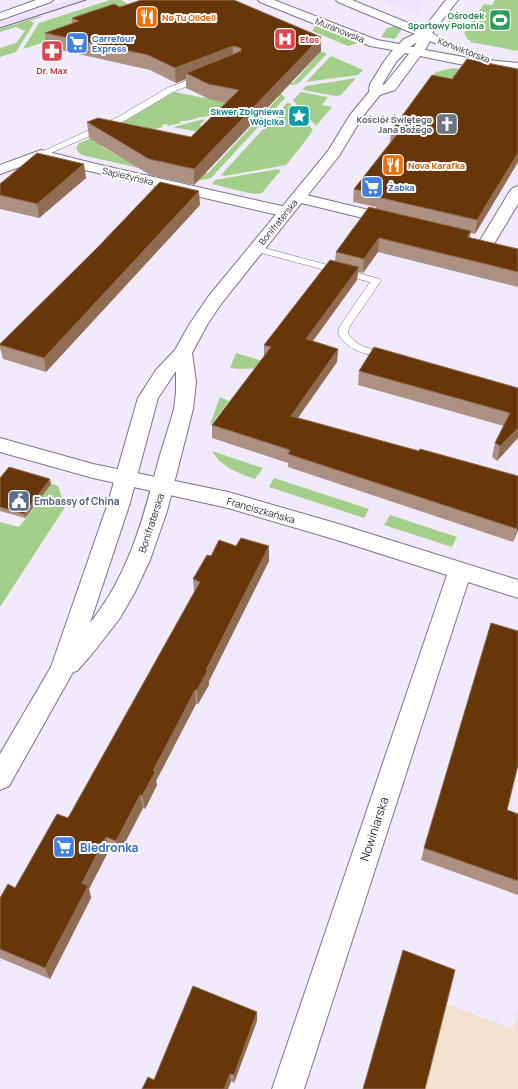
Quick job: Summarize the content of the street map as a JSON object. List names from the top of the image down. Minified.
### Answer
{"streets":{"street":["Muranowska","Konwiktorska","Sapieżyńska","Bonifraterska","Franciszkańska","Nowiniarska"]},"crossings":[["Muranowska","Konwiktorska"],["Muranowska","Bonifraterska"],["Konwiktorska","Bonifraterska"],["Sapieżyńska","Bonifraterska"],["Bonifraterska","Franciszkańska"],["Franciszkańska","Nowiniarska"]],"places":{"restaurant":["No Tu Olideli","Nova Karafka"],"sports":["Ośrodek Sportowy Polonia"],"hospital":["Etos"],"supermarket":["Carrefour Express","Żabka","Biedronka"],"pharmacy":["Dr. Max"],"place":["Skwer Zbigniewa Wójcika"],"church":["Kościół Świętego Jana Bożego"],"public building":["Embassy of China"]}}
